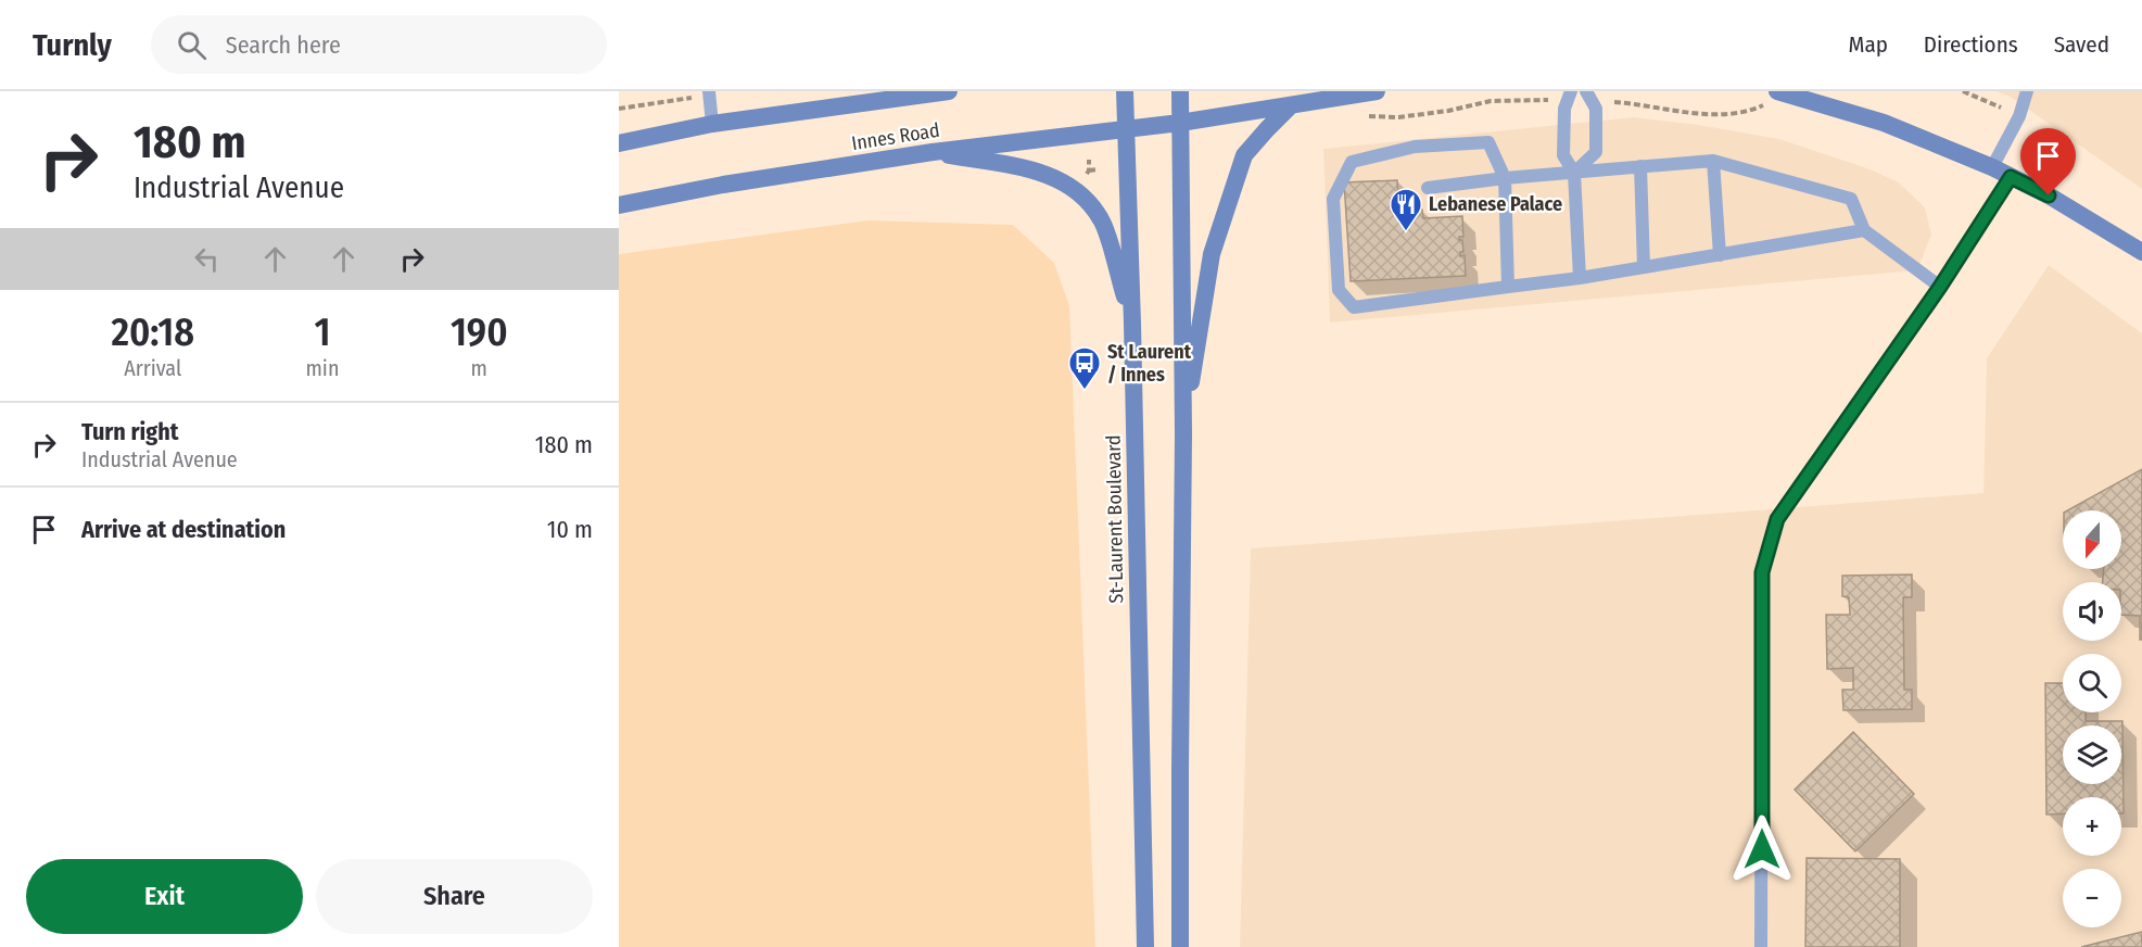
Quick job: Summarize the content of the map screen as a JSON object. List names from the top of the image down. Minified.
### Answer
{"streets":{"main road":["Innes Road","St-Laurent Boulevard"]},"crossings":[["Innes Road","St-Laurent Boulevard"]],"places":{"restaurant":["Lebanese Palace"],"bus stop":["St Laurent / Innes"]},"north":"bottom","page":{"header":"Turnly","search":"Search here","nav":["Map","Directions","Saved"],"turn":["180 m","Industrial Avenue"],"eta":["20:18","Arrival","1","min","190","m"],"list":[{"name":"Turn right","note":"Industrial Avenue","value":"180 m"},{"name":"Arrive at destination","value":"10 m"}],"map_buttons":["+","−"],"buttons":["Exit","Share"]}}
